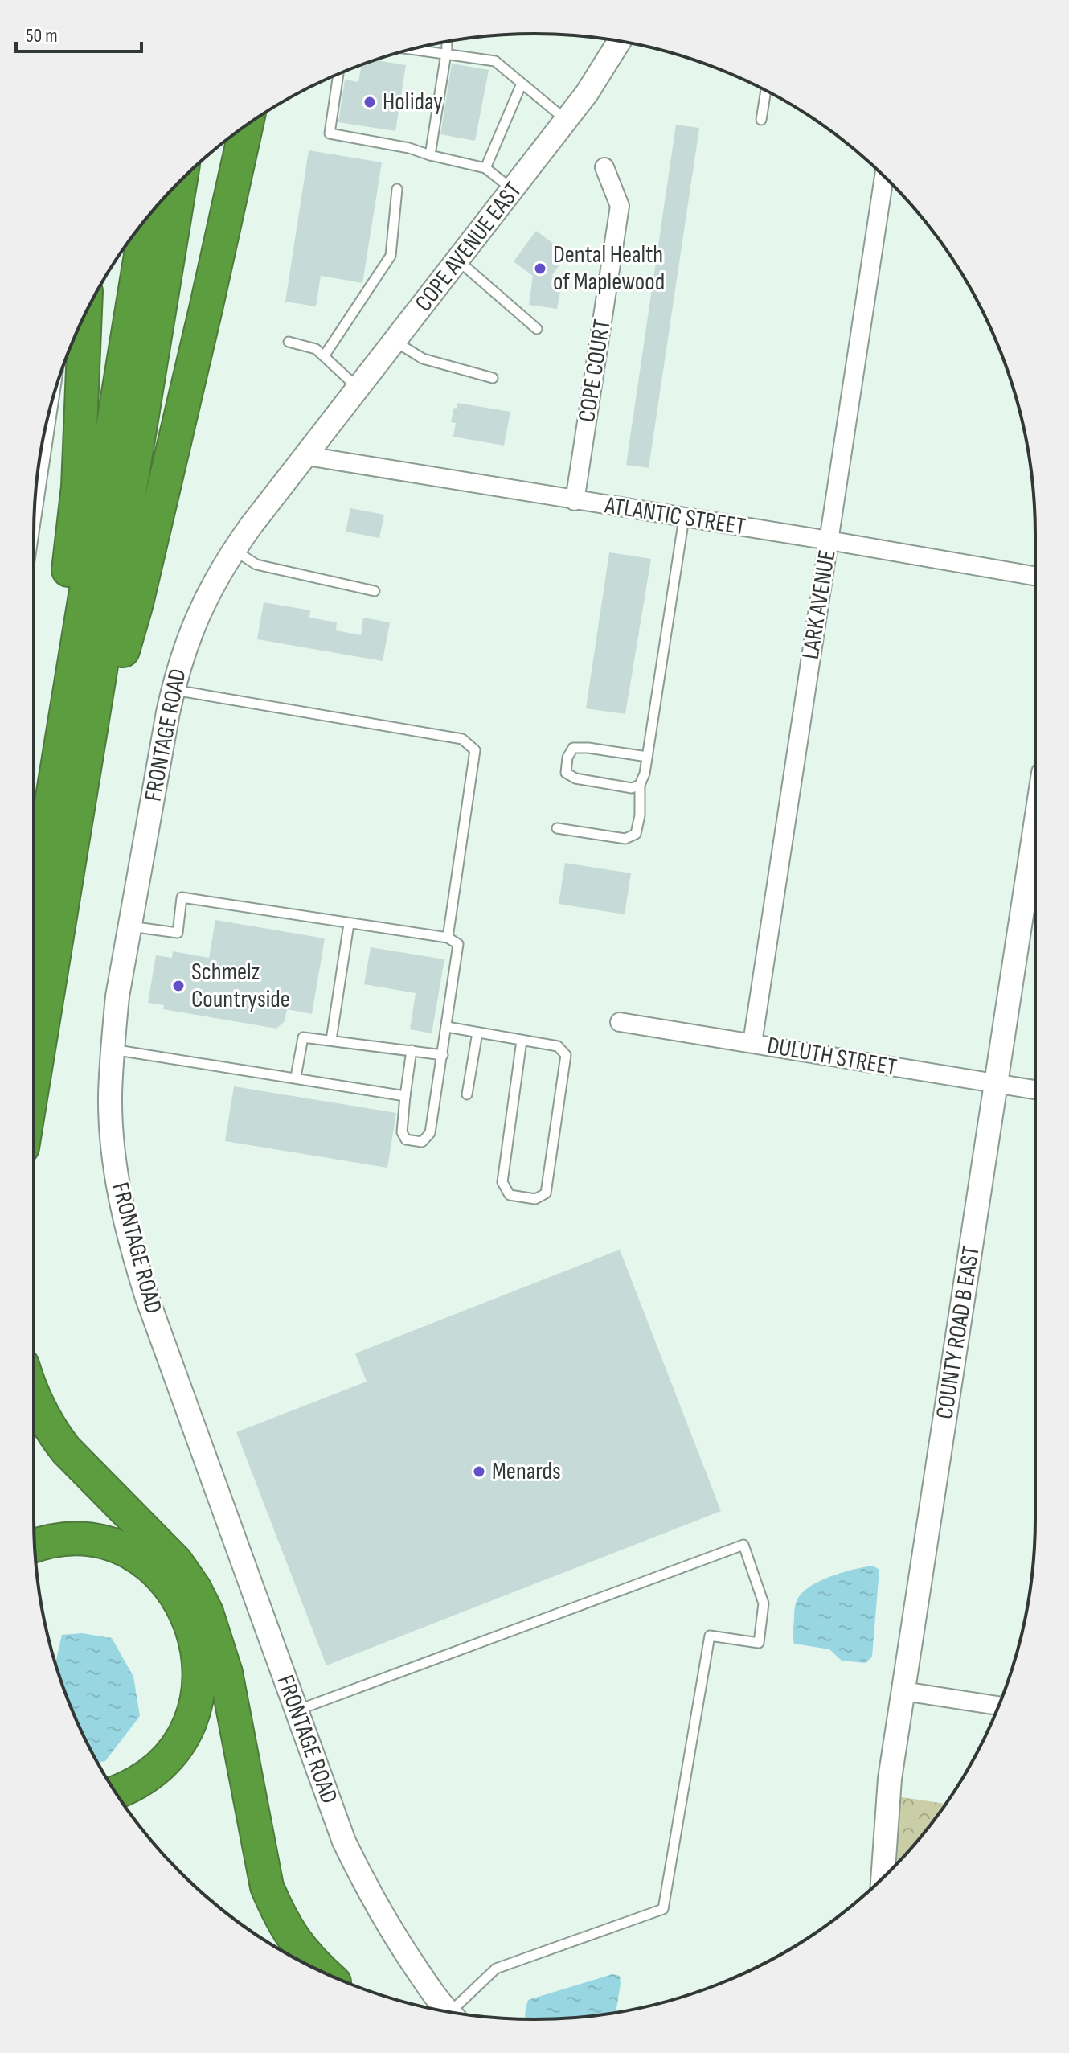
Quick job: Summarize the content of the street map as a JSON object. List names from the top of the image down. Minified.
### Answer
{"streets":{"street":["COPE AVENUE EAST","COPE COURT","ATLANTIC STREET","LARK AVENUE","FRONTAGE ROAD","DULUTH STREET","COUNTY ROAD B EAST"]},"crossings":[["COPE AVENUE EAST","ATLANTIC STREET"],["COPE AVENUE EAST","FRONTAGE ROAD"],["COPE COURT","ATLANTIC STREET"],["ATLANTIC STREET","LARK AVENUE"],["ATLANTIC STREET","FRONTAGE ROAD"],["LARK AVENUE","DULUTH STREET"],["DULUTH STREET","COUNTY ROAD B EAST"]],"places":["Holiday","Dental Health of Maplewood","Schmelz Countryside","Menards"],"scale_bar":"50 m"}
